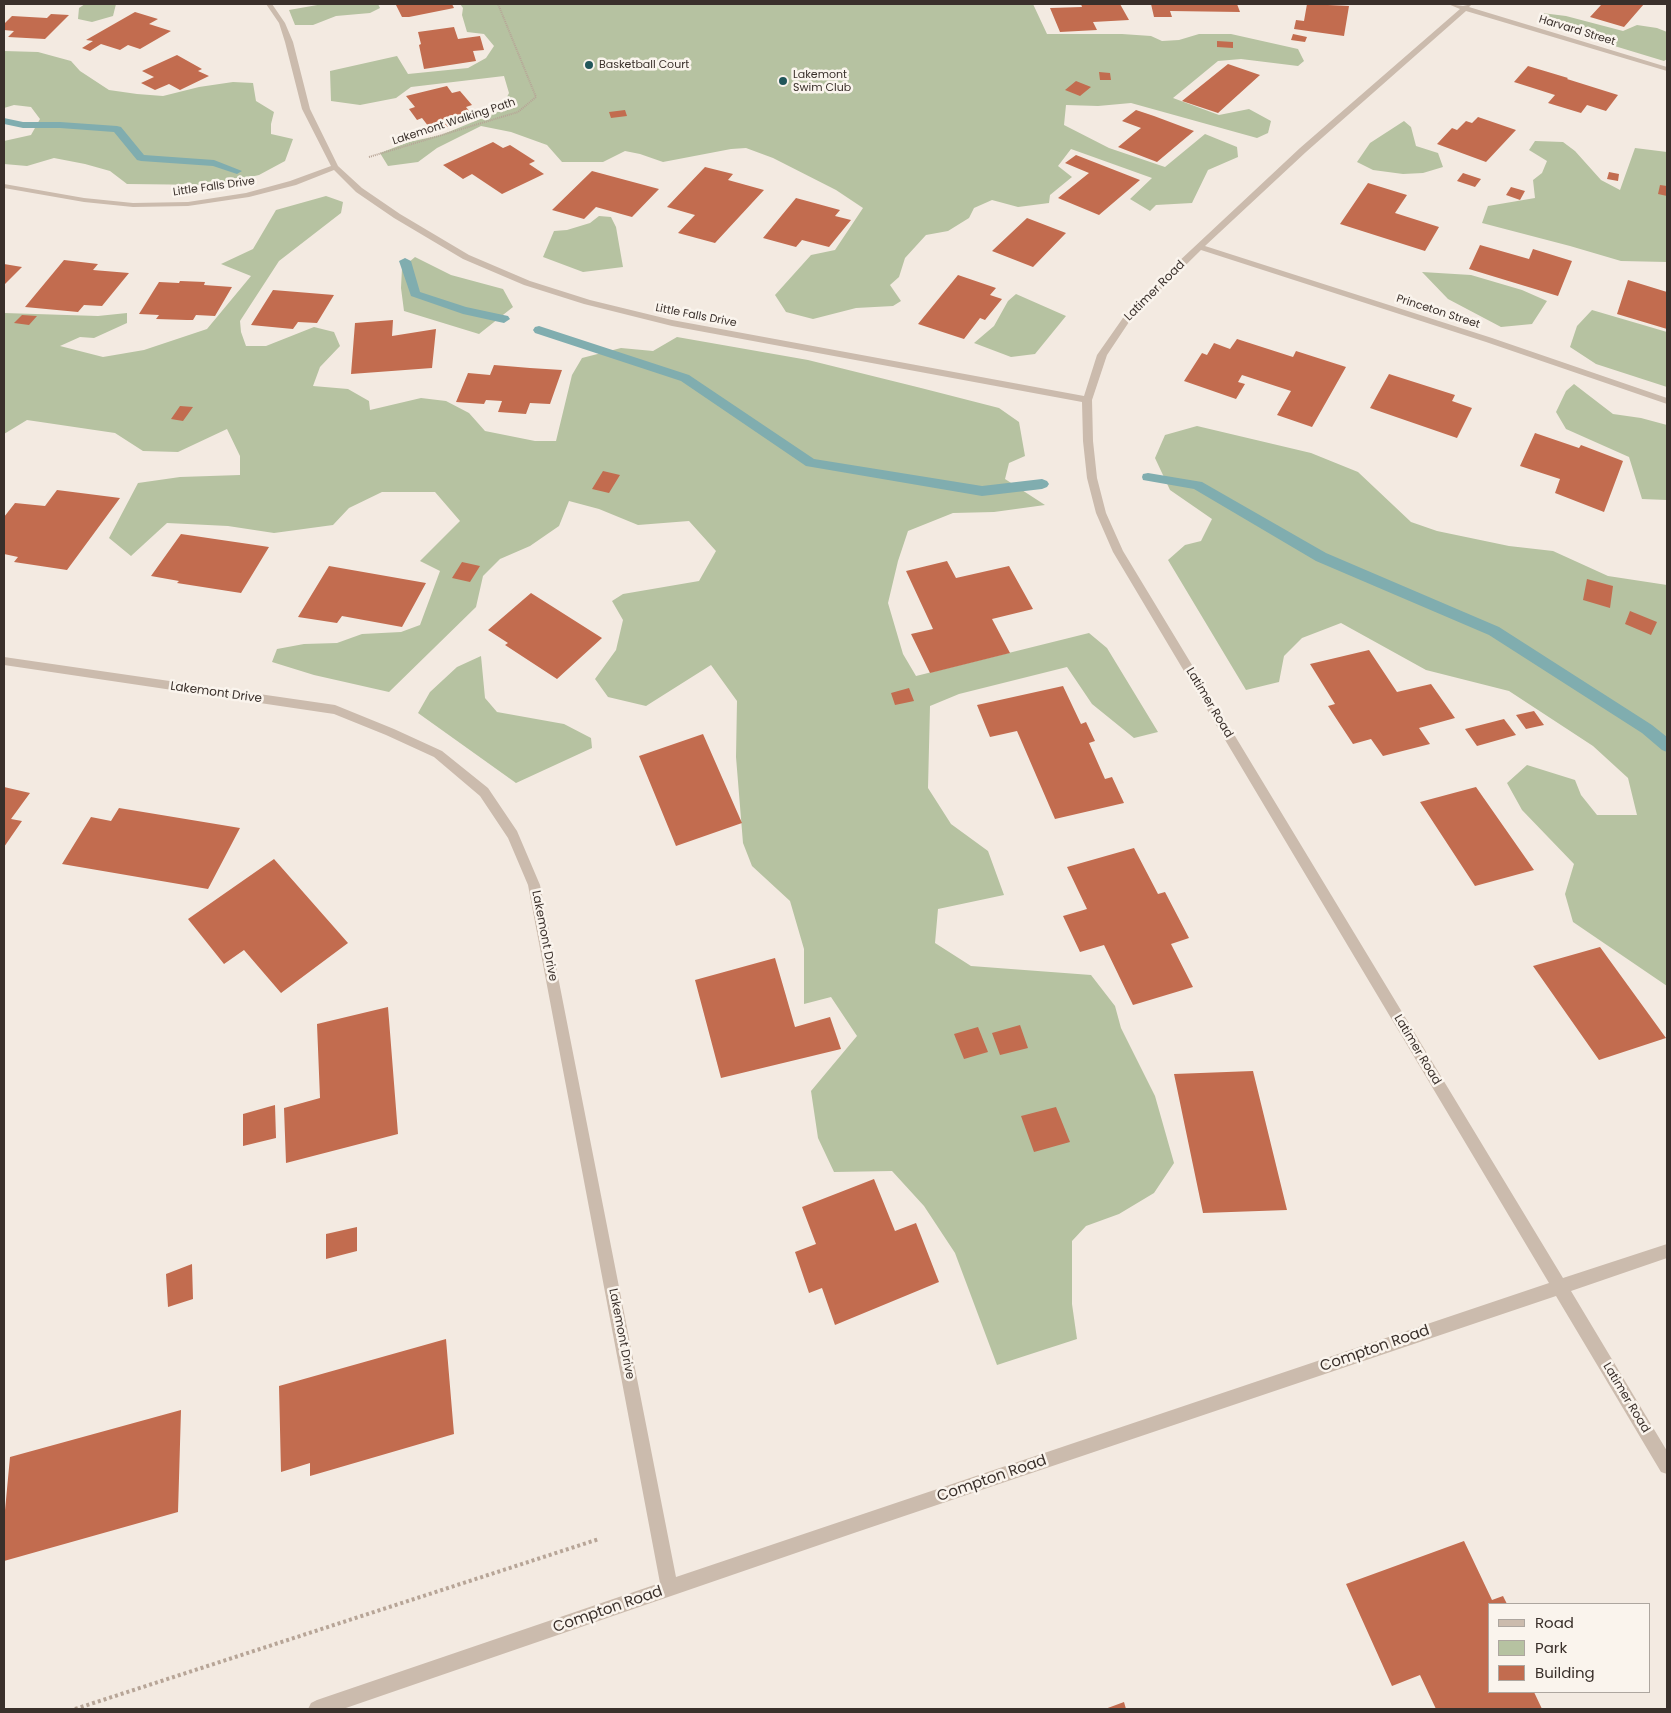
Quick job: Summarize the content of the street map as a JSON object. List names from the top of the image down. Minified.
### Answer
{"streets":{"street":["Harvard Street","Little Falls Drive","Latimer Road","Princeton Street","Lakemont Drive","Compton Road"],"path":["Lakemont Walking Path"]},"crossings":[["Harvard Street","Latimer Road"],["Lakemont Walking Path","Little Falls Drive"],["Little Falls Drive","Latimer Road"],["Latimer Road","Princeton Street"],["Latimer Road","Compton Road"],["Lakemont Drive","Compton Road"]],"places":["Basketball Court","Lakemont Swim Club"],"legend":["Road","Park","Building"]}
